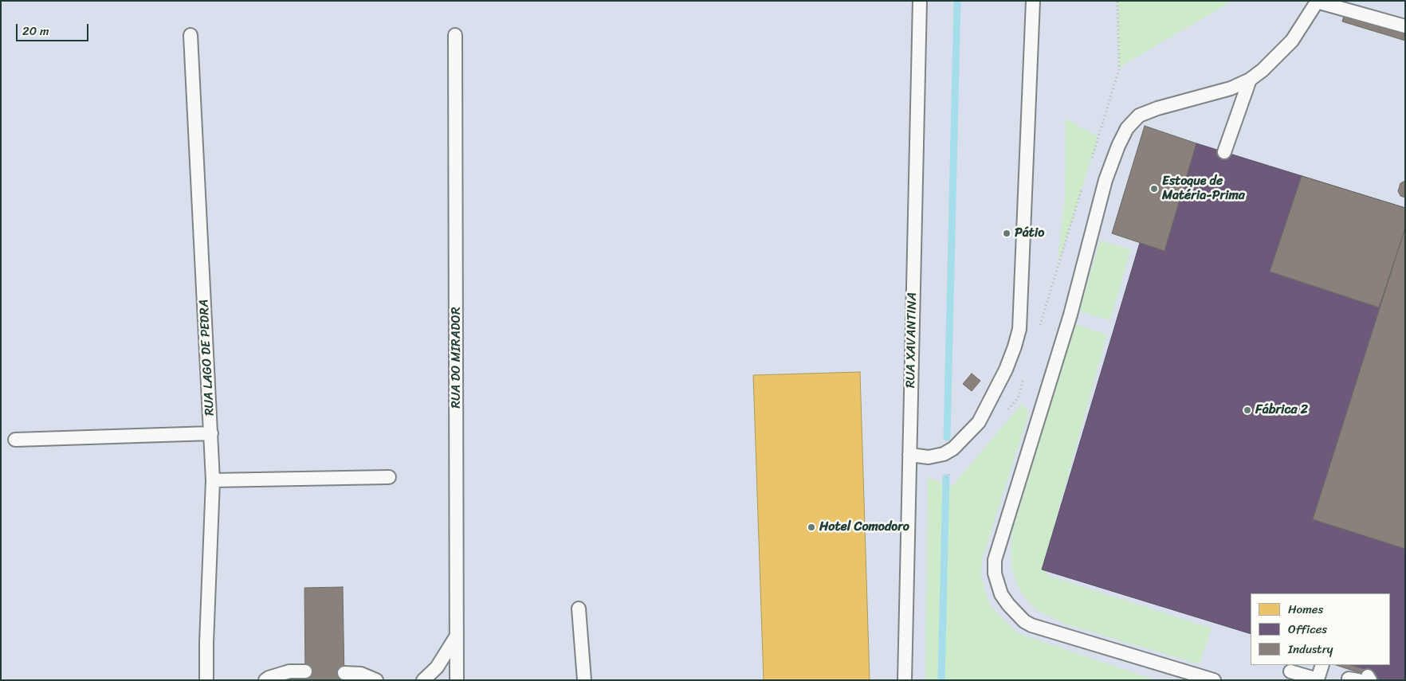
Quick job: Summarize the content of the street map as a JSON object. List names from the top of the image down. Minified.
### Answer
{"streets":{"lane":["RUA XAVANTINA","RUA LAGO DE PEDRA","RUA DO MIRADOR"]},"places":["Estoque de Matéria-Prima","Pátio","Fábrica 2","Hotel Comodoro"],"legend":["Homes","Offices","Industry"],"scale_bar":"20 m"}
